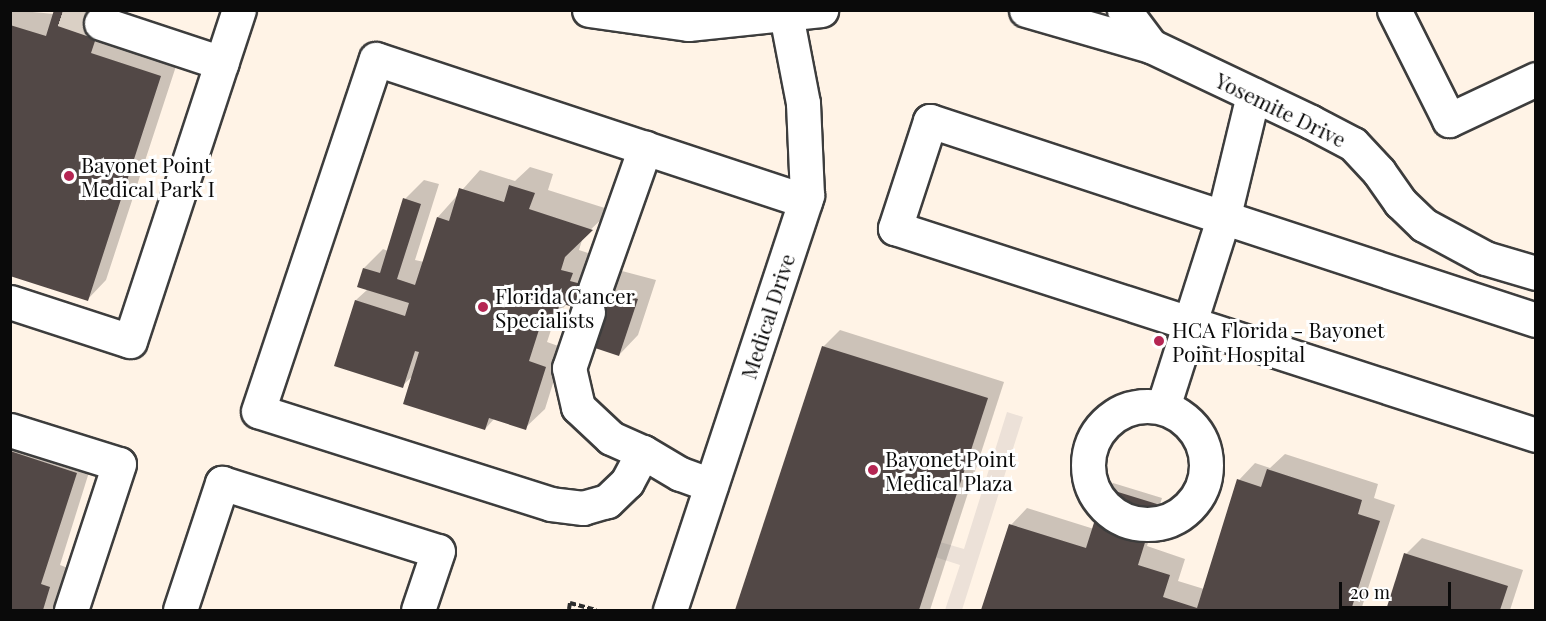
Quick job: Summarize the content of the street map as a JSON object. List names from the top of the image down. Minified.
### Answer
{"streets":{"street":["Yosemite Drive","Medical Drive"]},"places":["Bayonet Point Medical Park I","Florida Cancer Specialists","HCA Florida - Bayonet Point Hospital","Bayonet Point Medical Plaza"],"scale_bar":"20 m"}
